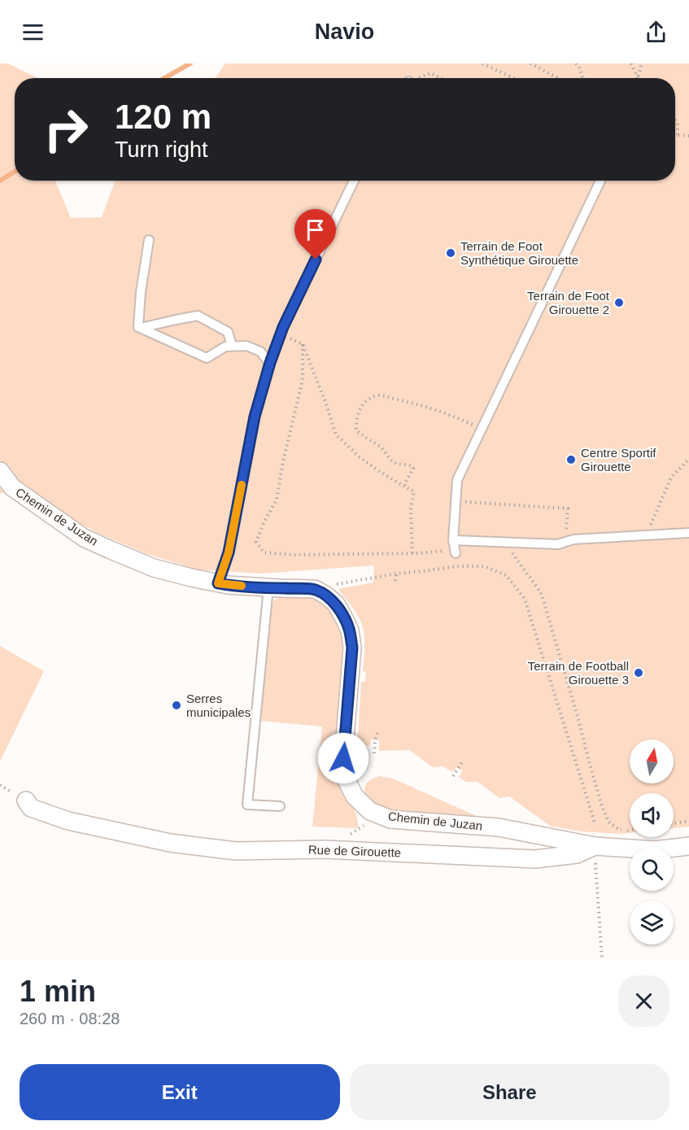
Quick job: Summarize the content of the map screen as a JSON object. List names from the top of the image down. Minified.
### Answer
{"streets":{"street":["Chemin de Juzan","Rue de Girouette"]},"crossings":[["Chemin de Juzan","Rue de Girouette"]],"places":["Terrain de Foot Synthétique Girouette","Terrain de Foot Girouette 2","Centre Sportif Girouette","Terrain de Football Girouette 3","Serres municipales"],"north":"top","page":{"header":"Navio","turn":["120 m","Turn right"],"heading":["1 min","260 m · 08:28"],"buttons":["Exit","Share"]}}
